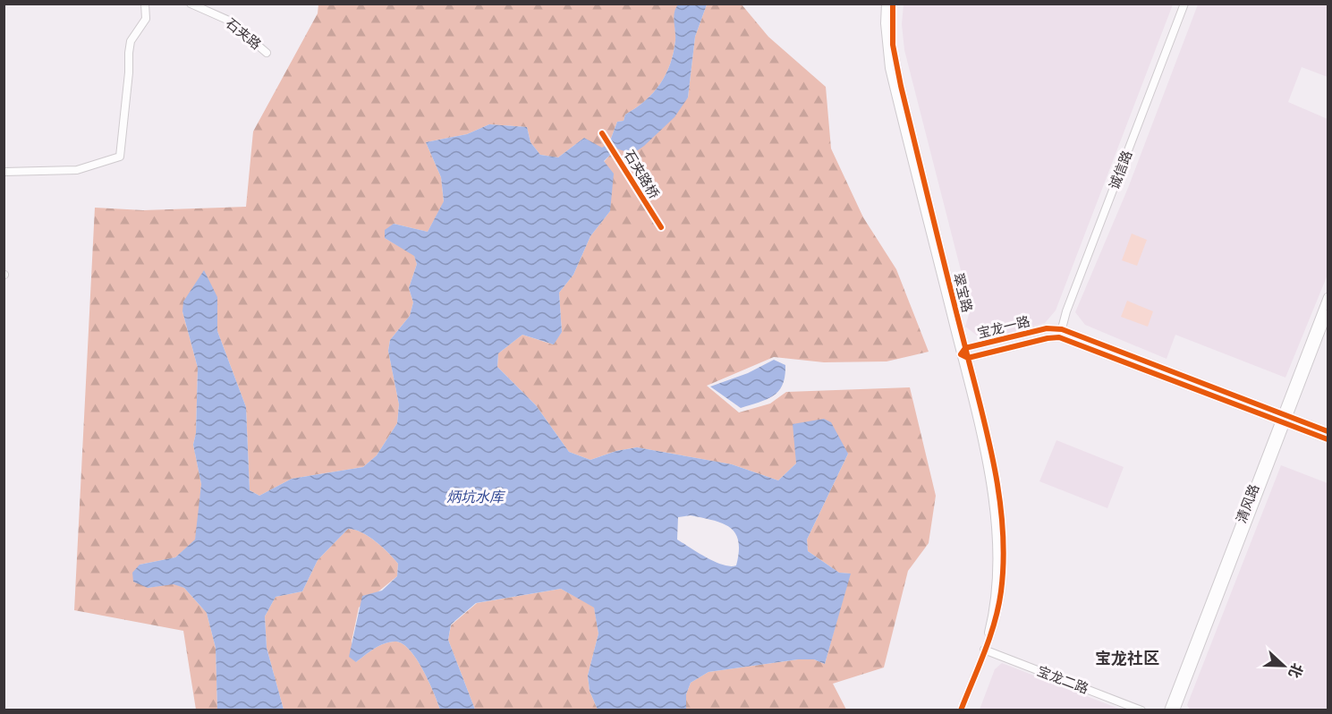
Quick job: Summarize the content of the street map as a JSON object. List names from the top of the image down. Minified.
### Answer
{"streets":{"street":["石夹路","诚信路","翠宝路","宝龙一路","清风路","宝龙二路"],"cycle path":["石夹路桥"]},"crossings":[["诚信路","宝龙一路"],["翠宝路","宝龙一路"],["翠宝路","宝龙二路"],["宝龙一路","清风路"]],"districts":["宝龙社区"],"water":["炳坑水库"],"north":"right"}
